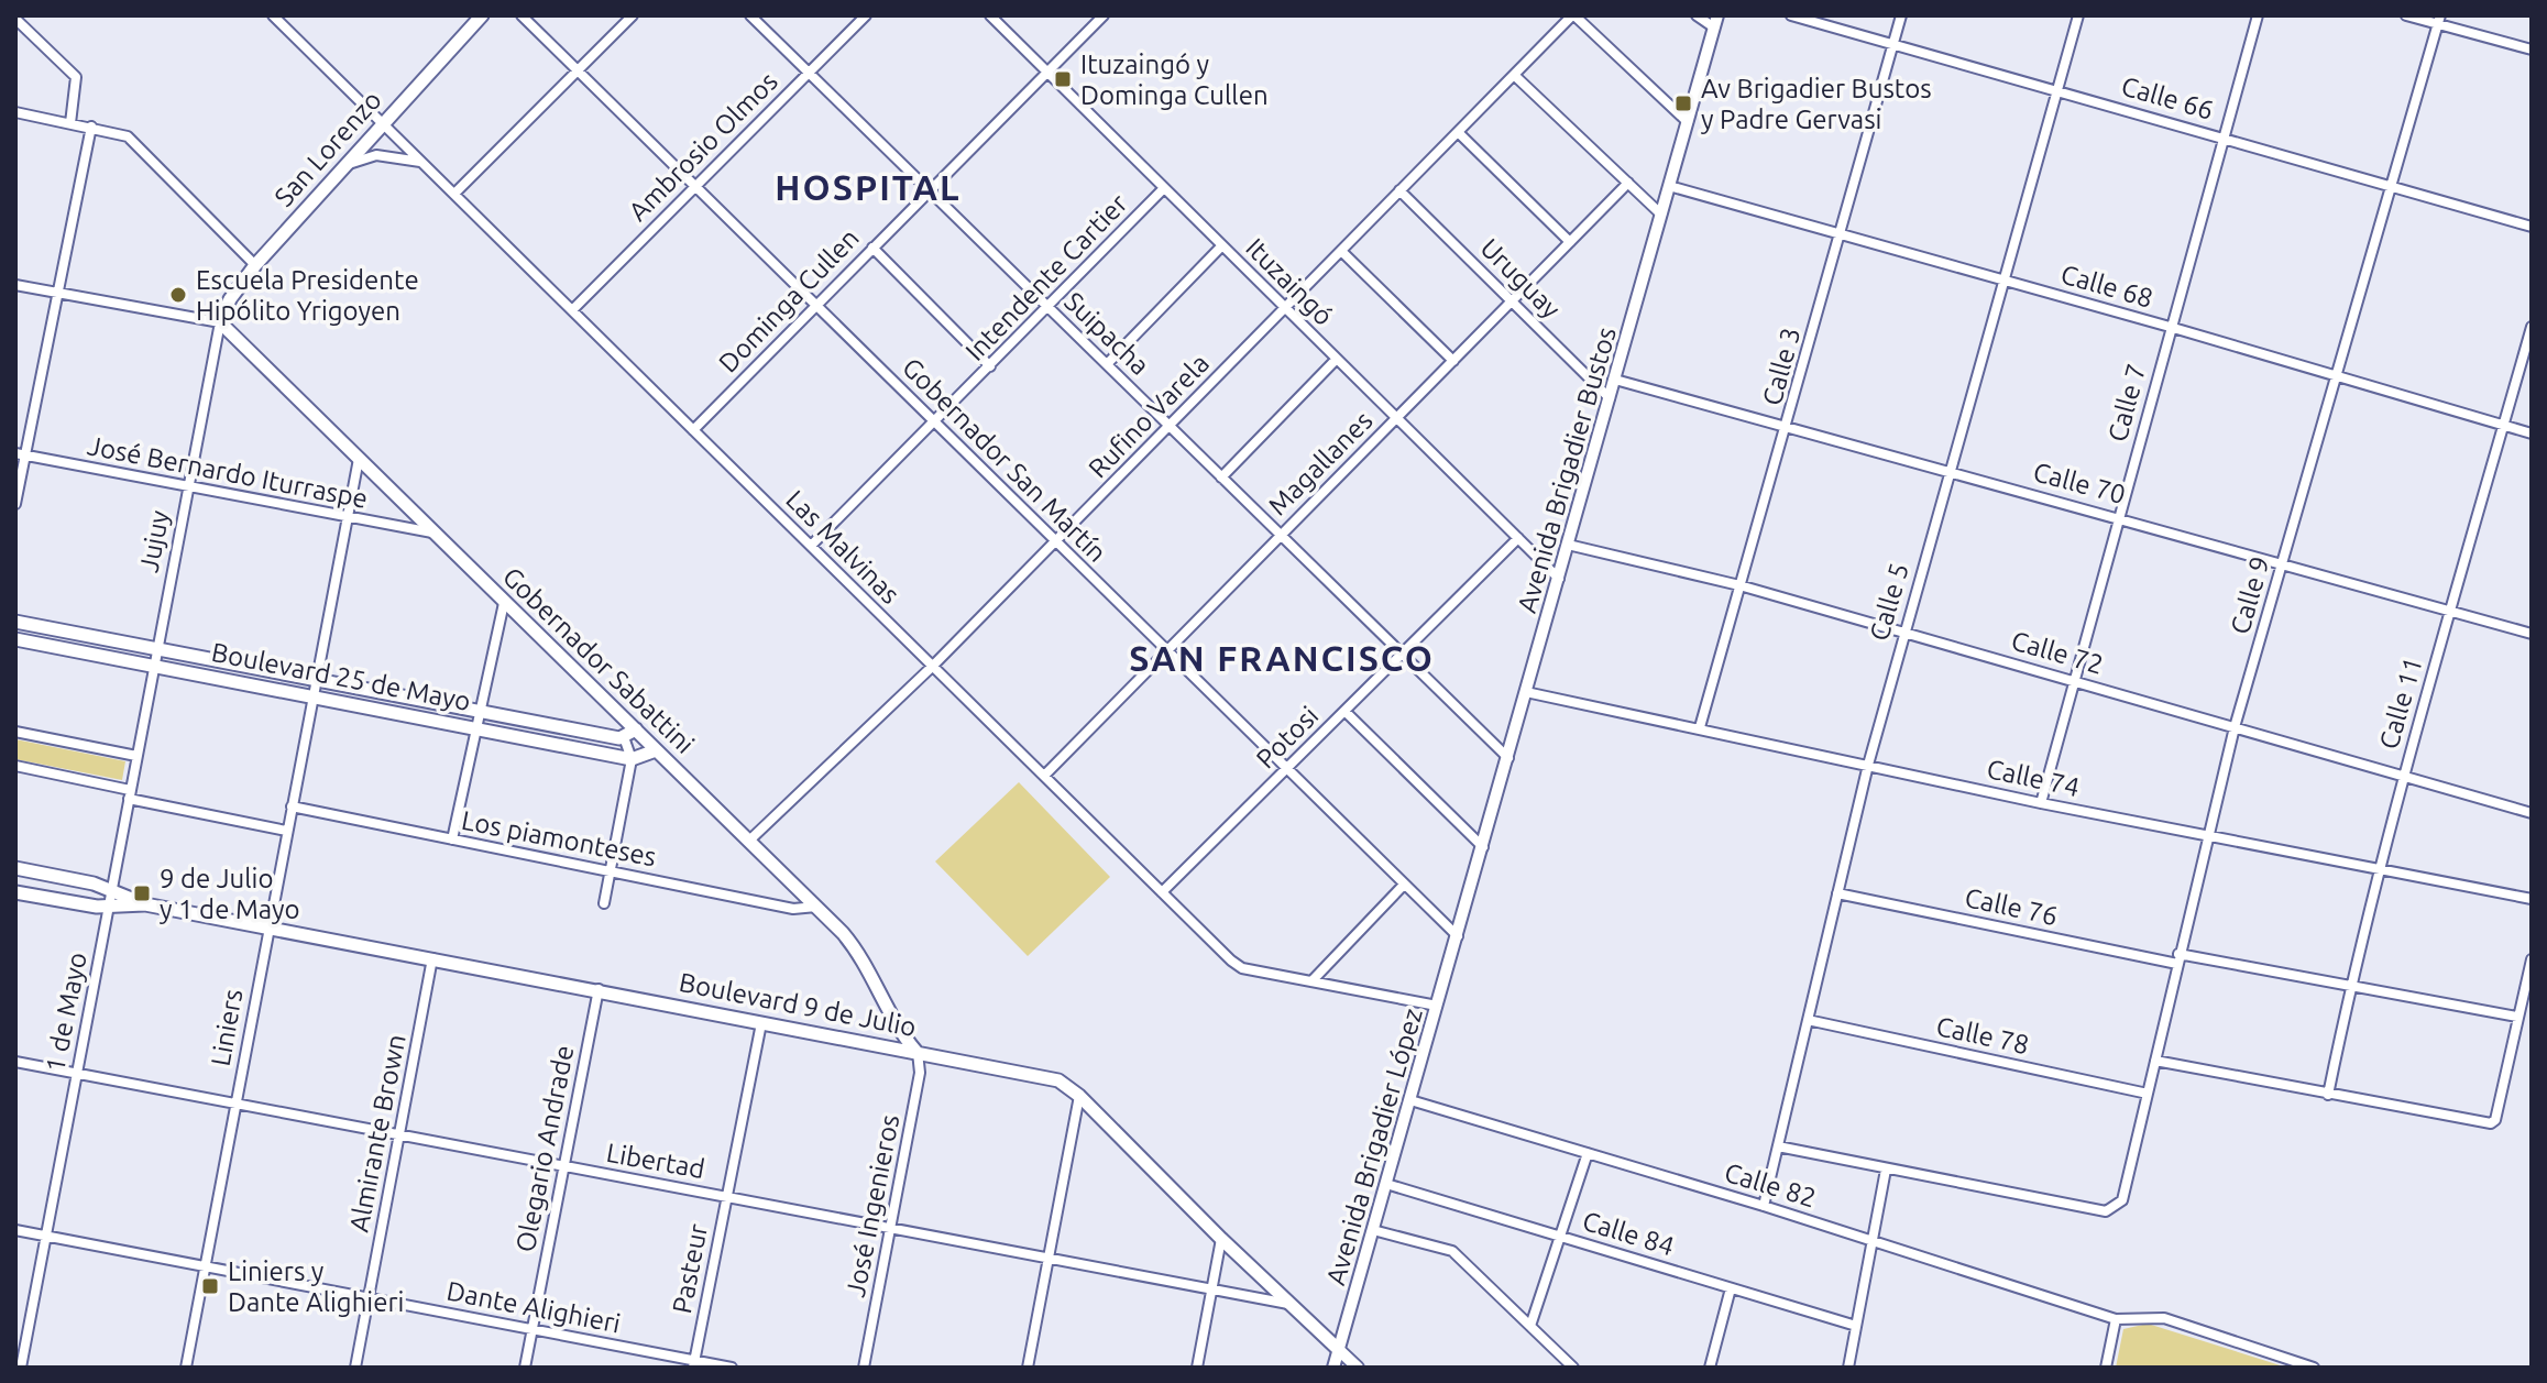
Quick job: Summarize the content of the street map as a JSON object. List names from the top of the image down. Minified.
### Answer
{"streets":{"main road":["San Lorenzo","Gobernador Sabattini","Boulevard 25 de Mayo","Boulevard 9 de Julio"],"street":["Calle 66","Ambrosio Olmos","Intendente Cartier","Uruguay","Ituzaingó","Calle 68","Dominga Cullen","Suipacha","Calle 3","Calle 7","Rufino Varela","Gobernador San Martín","Magallanes","Avenida Brigadier Bustos","José Bernardo Iturraspe","Calle 70","Jujuy","Las Malvinas","Calle 9","Calle 5","Calle 72","Calle 11","Potosi","Calle 74","Los piamonteses","Calle 76","1 de Mayo","Liniers","Calle 78","Almirante Brown","Avenida Brigadier López","Olegario Andrade","Libertad","Calle 82","José Ingenieros","Calle 84","Pasteur","Dante Alighieri"]},"crossings":[["Calle 66","Calle 3"],["Calle 66","Calle 7"],["Calle 66","Calle 9"],["Calle 66","Calle 5"],["Ambrosio Olmos","Suipacha"],["Ambrosio Olmos","Gobernador San Martín"],["Ambrosio Olmos","Las Malvinas"],["San Lorenzo","Jujuy"],["San Lorenzo","Las Malvinas"],["San Lorenzo","Gobernador Sabattini"],["Intendente Cartier","Ituzaingó"],["Intendente Cartier","Suipacha"],["Intendente Cartier","Gobernador San Martín"],["Intendente Cartier","Las Malvinas"],["Uruguay","Rufino Varela"],["Uruguay","Magallanes"],["Uruguay","Avenida Brigadier Bustos"],["Ituzaingó","Dominga Cullen"],["Ituzaingó","Rufino Varela"],["Ituzaingó","Magallanes"],["Ituzaingó","Avenida Brigadier Bustos"],["Ituzaingó","Potosi"],["Calle 68","Calle 3"],["Calle 68","Calle 7"],["Calle 68","Avenida Brigadier Bustos"],["Calle 68","Calle 9"],["Calle 68","Calle 5"],["Calle 68","Calle 11"],["Dominga Cullen","Suipacha"],["Dominga Cullen","Gobernador San Martín"],["Dominga Cullen","Las Malvinas"],["Suipacha","Rufino Varela"],["Suipacha","Magallanes"],["Suipacha","Avenida Brigadier Bustos"],["Suipacha","Potosi"],["Calle 3","Calle 70"],["Calle 3","Calle 72"],["Calle 3","Calle 74"],["Calle 7","Calle 70"],["Calle 7","Calle 72"],["Calle 7","Calle 74"],["Rufino Varela","Gobernador San Martín"],["Rufino Varela","Las Malvinas"],["Rufino Varela","Gobernador Sabattini"],["Gobernador San Martín","Magallanes"],["Gobernador San Martín","Avenida Brigadier Bustos"],["Gobernador San Martín","Potosi"],["Gobernador San Martín","Avenida Brigadier López"],["Magallanes","Las Malvinas"],["Avenida Brigadier Bustos","Calle 70"],["Avenida Brigadier Bustos","Calle 72"],["Avenida Brigadier Bustos","Calle 74"],["Avenida Brigadier Bustos","Avenida Brigadier López"],["José Bernardo Iturraspe","Jujuy"],["José Bernardo Iturraspe","Gobernador Sabattini"],["José Bernardo Iturraspe","Liniers"],["Calle 70","Calle 9"],["Calle 70","Calle 5"],["Calle 70","Calle 11"],["Jujuy","Gobernador Sabattini"],["Jujuy","Boulevard 25 de Mayo"],["Jujuy","1 de Mayo"],["Las Malvinas","Potosi"],["Las Malvinas","Avenida Brigadier López"],["Calle 9","Calle 72"],["Calle 9","Calle 74"],["Calle 9","Calle 76"],["Calle 9","Calle 78"],["Calle 5","Calle 72"],["Calle 5","Calle 74"],["Calle 5","Calle 76"],["Calle 5","Calle 78"],["Calle 5","Calle 82"],["Calle 72","Calle 11"],["Gobernador Sabattini","Boulevard 25 de Mayo"],["Gobernador Sabattini","Los piamonteses"],["Gobernador Sabattini","Boulevard 9 de Julio"],["Gobernador Sabattini","Liniers"],["Gobernador Sabattini","José Ingenieros"],["Boulevard 25 de Mayo","1 de Mayo"],["Boulevard 25 de Mayo","Liniers"],["Calle 11","Calle 74"],["Calle 11","Calle 76"],["Los piamonteses","Liniers"],["Boulevard 9 de Julio","1 de Mayo"],["Boulevard 9 de Julio","Liniers"],["Boulevard 9 de Julio","Almirante Brown"],["Boulevard 9 de Julio","Avenida Brigadier López"],["Boulevard 9 de Julio","Olegario Andrade"],["Boulevard 9 de Julio","Libertad"],["Boulevard 9 de Julio","José Ingenieros"],["Boulevard 9 de Julio","Pasteur"],["1 de Mayo","Libertad"],["1 de Mayo","Dante Alighieri"],["Liniers","Libertad"],["Liniers","Dante Alighieri"],["Almirante Brown","Libertad"],["Almirante Brown","Dante Alighieri"],["Avenida Brigadier López","Calle 82"],["Avenida Brigadier López","Calle 84"],["Olegario Andrade","Libertad"],["Olegario Andrade","Dante Alighieri"],["Libertad","José Ingenieros"],["Libertad","Pasteur"],["Pasteur","Dante Alighieri"]],"districts":["HOSPITAL","SAN FRANCISCO"],"places":{"transit":["Ituzaingó y Dominga Cullen","Av Brigadier Bustos y Padre Gervasi","9 de Julio y 1 de Mayo","Liniers y Dante Alighieri"],"other":["Escuela Presidente Hipólito Yrigoyen"]}}
